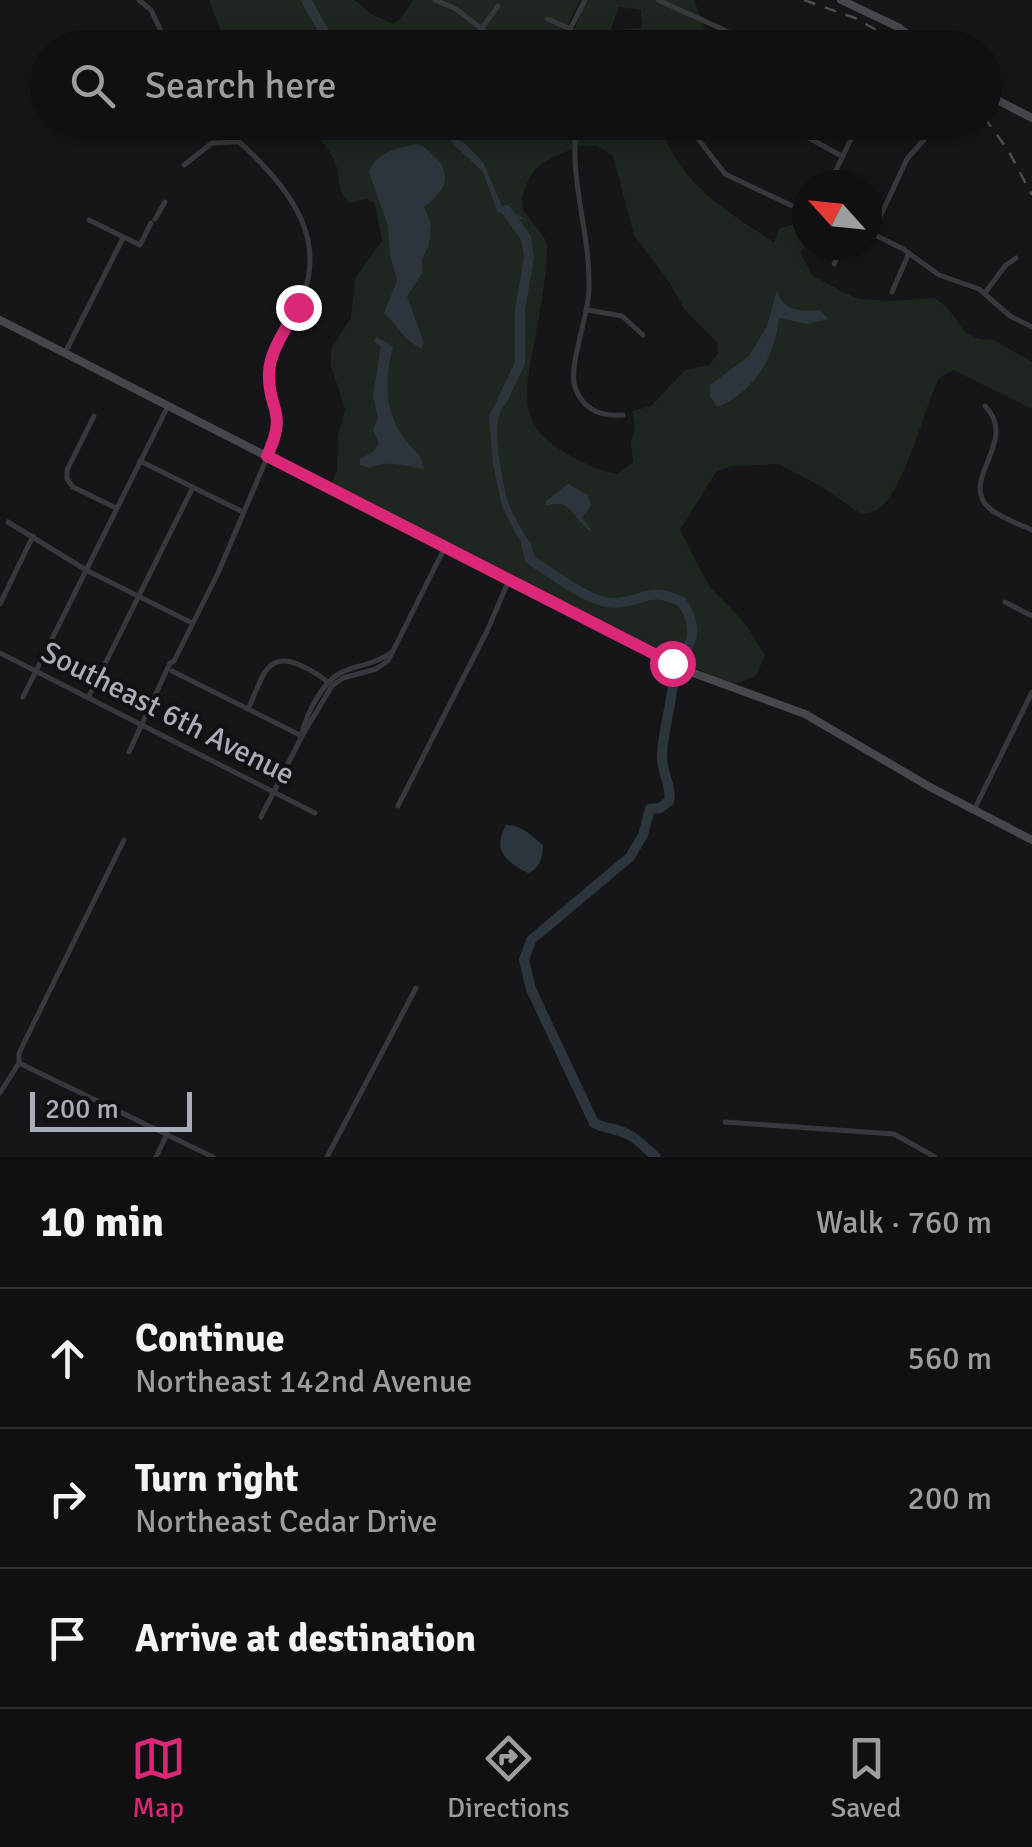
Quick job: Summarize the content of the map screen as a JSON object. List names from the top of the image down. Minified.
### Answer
{"streets":{"street":["Southeast 6th Avenue"]},"scale_bar":"200 m","north":"top left","page":{"search":"Search here","scale":"200 m","heading":["10 min","Walk · 760 m"],"list":[["Continue","Northeast 142nd Avenue","560 m"],["Turn right","Northeast Cedar Drive","200 m"],"Arrive at destination"],"nav":["Map","Directions","Saved"]}}
